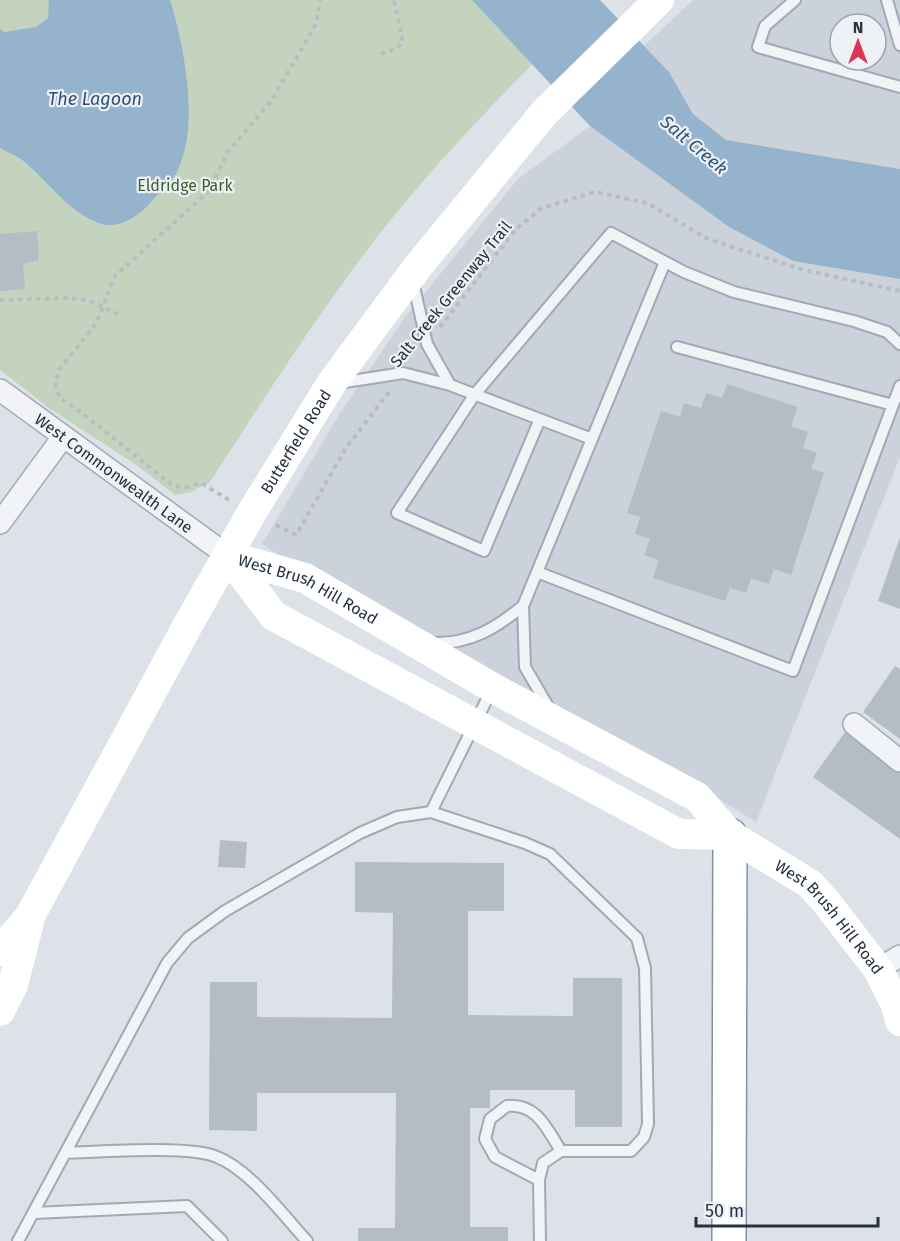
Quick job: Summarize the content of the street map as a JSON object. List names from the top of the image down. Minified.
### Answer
{"streets":{"main road":["Butterfield Road","West Brush Hill Road"],"street":["West Commonwealth Lane"],"path":["Salt Creek Greenway Trail"]},"crossings":[["Butterfield Road","West Commonwealth Lane"],["Butterfield Road","West Brush Hill Road"],["West Commonwealth Lane","West Brush Hill Road"]],"water":["The Lagoon","Salt Creek"],"parks":["Eldridge Park"],"scale_bar":"50 m","north":"top"}
